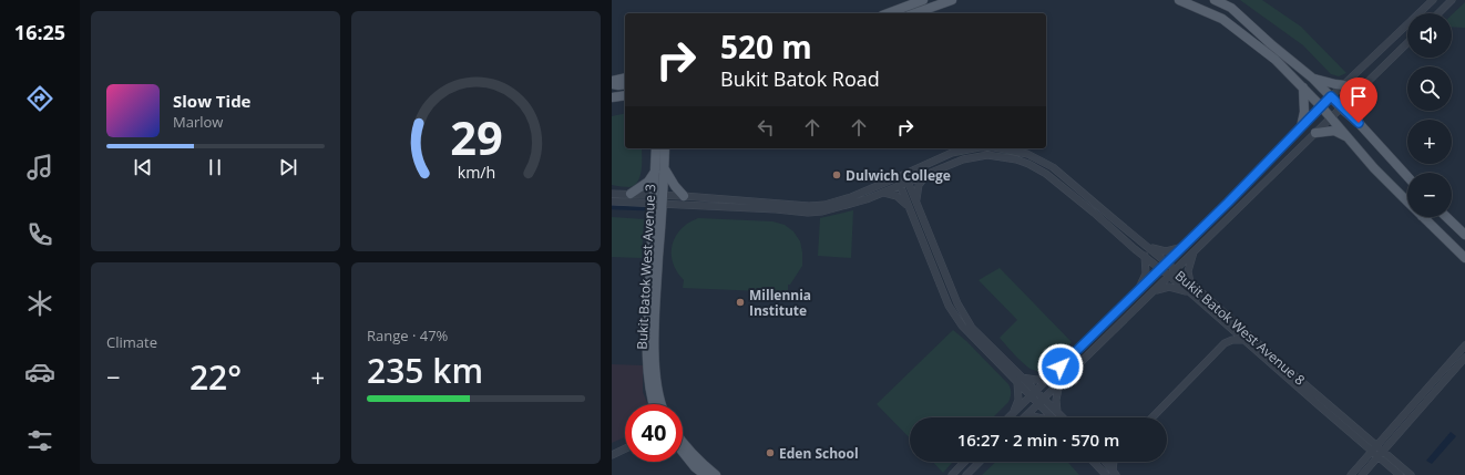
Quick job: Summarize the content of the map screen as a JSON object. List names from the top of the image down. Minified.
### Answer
{"streets":{"main road":["Bukit Batok West Avenue 3"],"street":["Bukit Batok West Avenue 8"]},"crossings":[["Bukit Batok West Avenue 3","Bukit Batok West Avenue 8"]],"places":["Dulwich College","Millennia Institute","Eden School"],"page":{"tabs":"16:25","map_buttons":["+","−"],"turn":["520 m","Bukit Batok Road"],"song":["Slow Tide","Marlow"],"tile":["Climate",["Range · 47%","235 km"]],"heat":["−","22°","+"],"limit":"40","trip":"16:27 · 2 min · 570 m","gauge":["29","km/h"]}}
